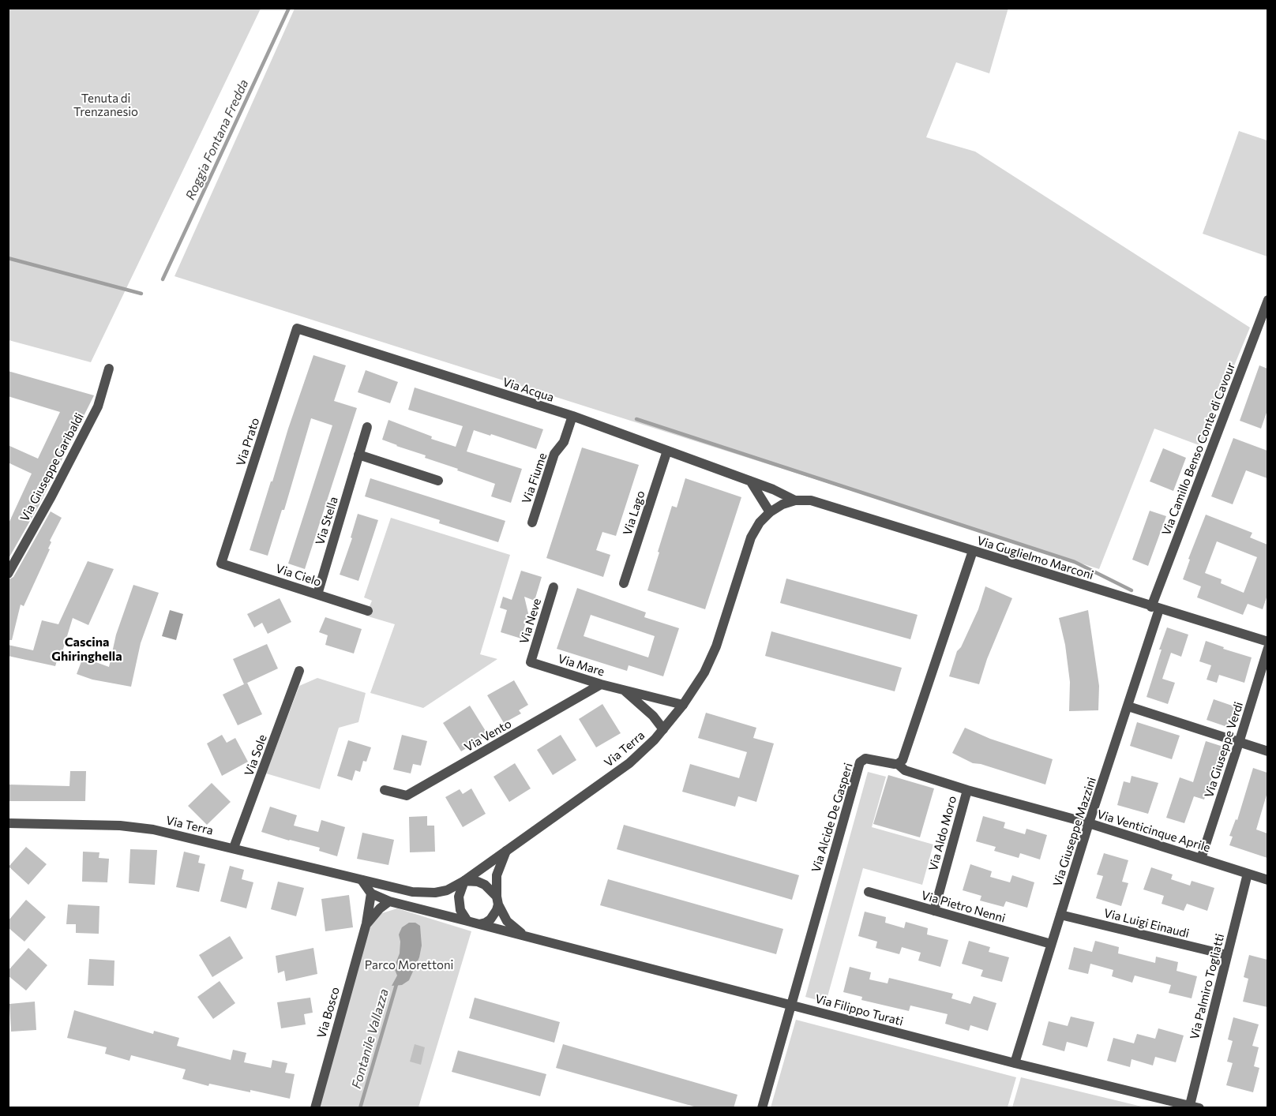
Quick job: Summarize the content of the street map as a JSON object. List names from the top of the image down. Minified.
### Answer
{"streets":{"street":["Via Acqua","Via Prato","Via Camillo Benso Conte di Cavour","Via Giuseppe Garibaldi","Via Fiume","Via Lago","Via Stella","Via Guglielmo Marconi","Via Cielo","Via Neve","Via Mare","Via Vento","Via Terra","Via Giuseppe Verdi","Via Sole","Via Alcide De Gasperi","Via Venticinque Aprile","Via Giuseppe Mazzini","Via Aldo Moro","Via Pietro Nenni","Via Luigi Einaudi","Via Palmiro Togliatti","Via Filippo Turati","Via Bosco"]},"crossings":[["Via Acqua","Via Prato"],["Via Acqua","Via Fiume"],["Via Acqua","Via Lago"],["Via Acqua","Via Guglielmo Marconi"],["Via Acqua","Via Terra"],["Via Prato","Via Cielo"],["Via Camillo Benso Conte di Cavour","Via Guglielmo Marconi"],["Via Camillo Benso Conte di Cavour","Via Giuseppe Mazzini"],["Via Stella","Via Cielo"],["Via Guglielmo Marconi","Via Terra"],["Via Guglielmo Marconi","Via Giuseppe Mazzini"],["Via Neve","Via Mare"],["Via Mare","Via Vento"],["Via Mare","Via Terra"],["Via Terra","Via Sole"],["Via Terra","Via Filippo Turati"],["Via Giuseppe Verdi","Via Venticinque Aprile"],["Via Alcide De Gasperi","Via Venticinque Aprile"],["Via Alcide De Gasperi","Via Filippo Turati"],["Via Venticinque Aprile","Via Giuseppe Mazzini"],["Via Venticinque Aprile","Via Aldo Moro"],["Via Venticinque Aprile","Via Palmiro Togliatti"],["Via Giuseppe Mazzini","Via Pietro Nenni"],["Via Giuseppe Mazzini","Via Luigi Einaudi"],["Via Giuseppe Mazzini","Via Filippo Turati"],["Via Aldo Moro","Via Pietro Nenni"],["Via Luigi Einaudi","Via Palmiro Togliatti"],["Via Palmiro Togliatti","Via Filippo Turati"]],"districts":["Cascina Ghiringhella"],"water":["Roggia Fontana Fredda","Fontanile Vallazza"],"parks":["Tenuta di Trenzanesio","Parco Morettoni"]}
